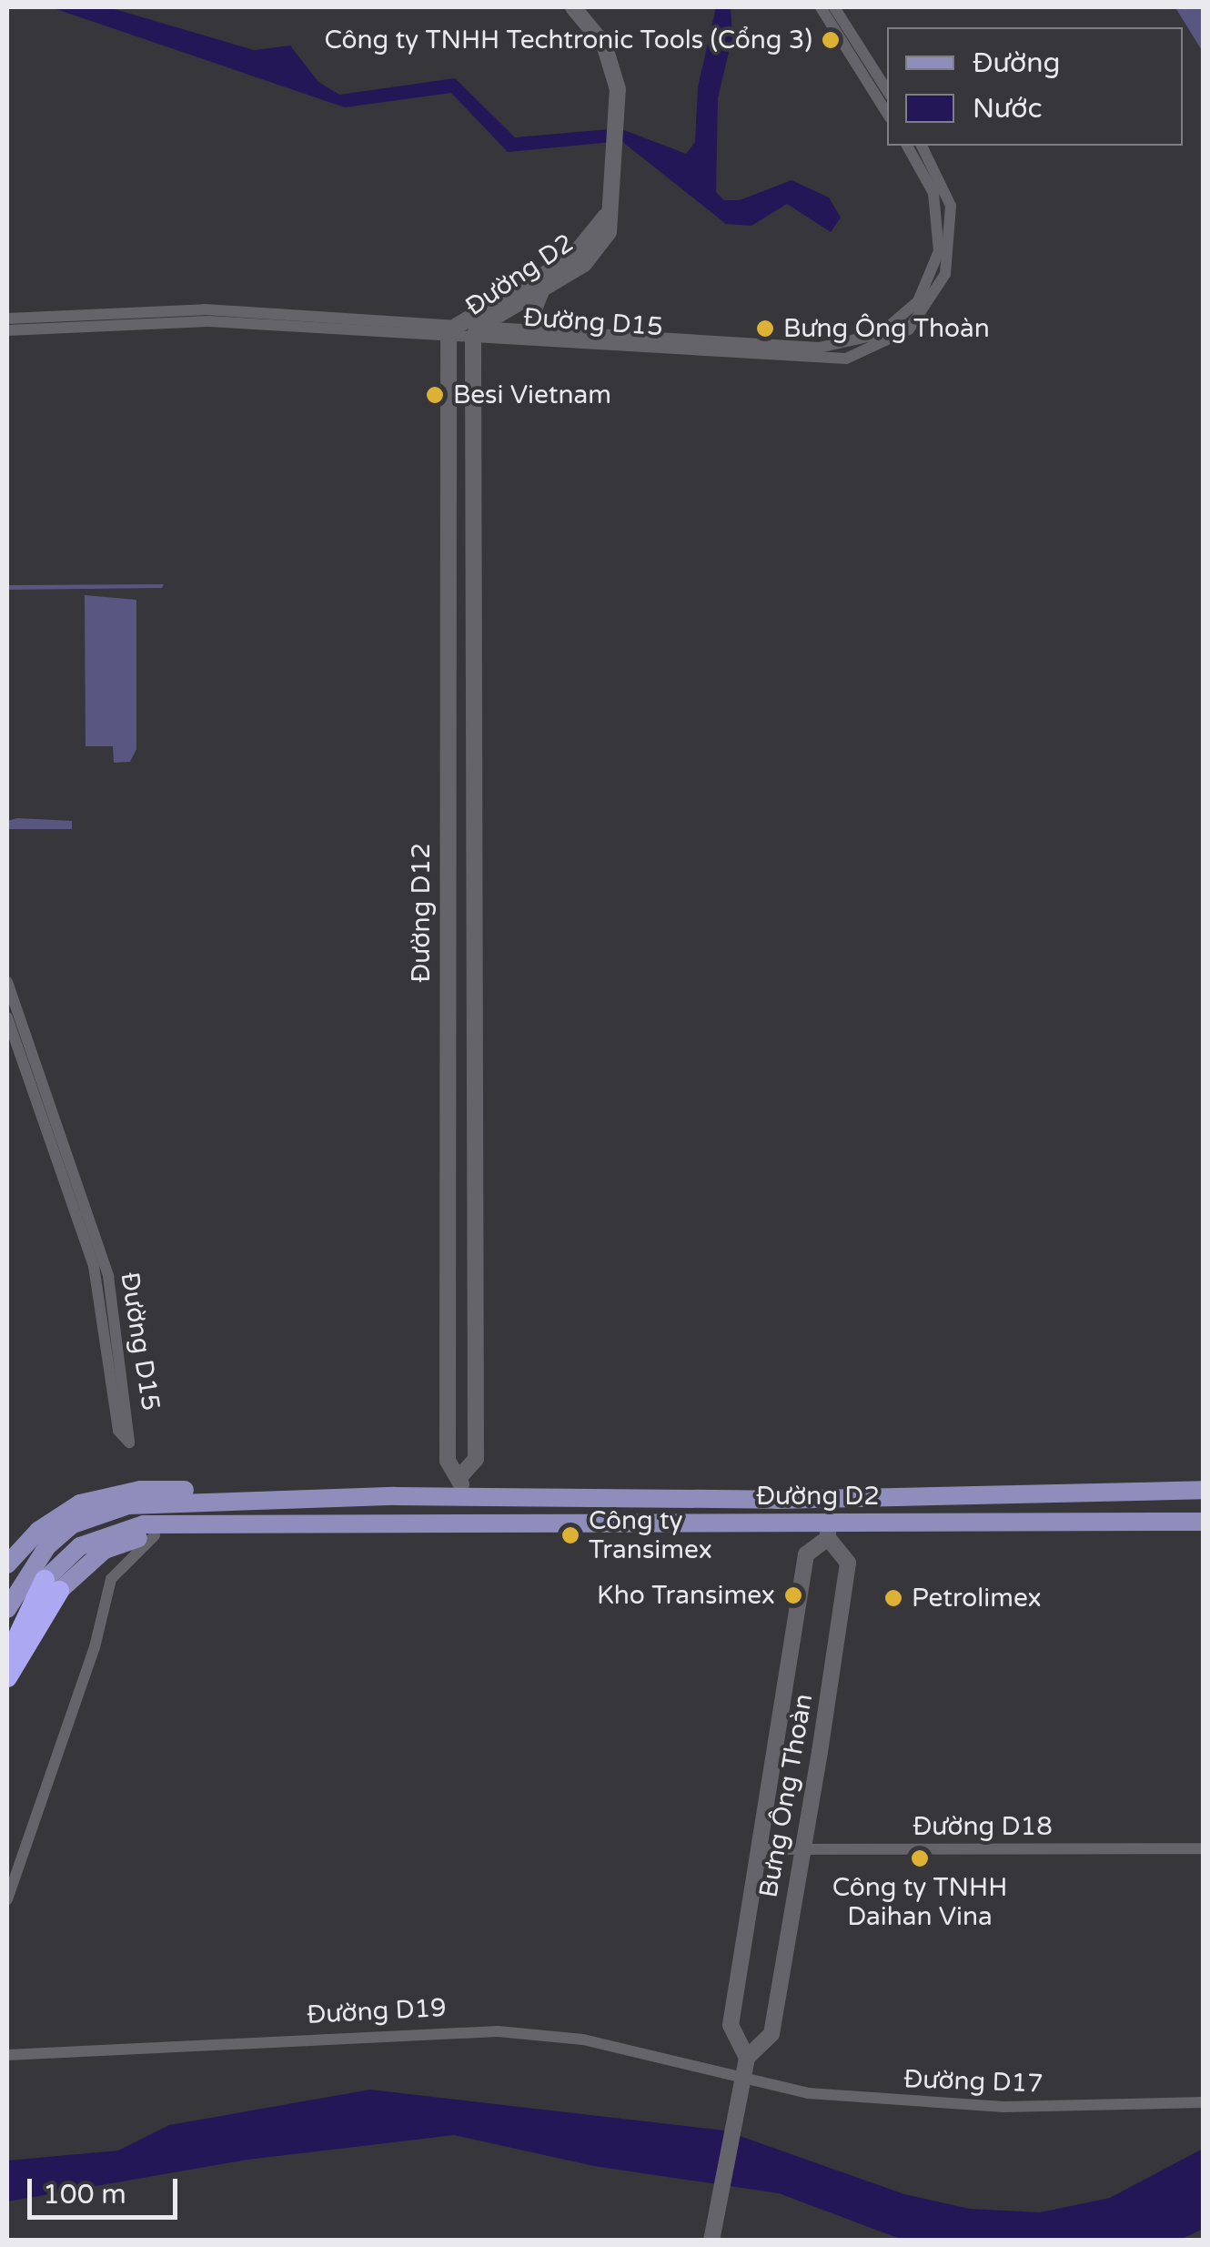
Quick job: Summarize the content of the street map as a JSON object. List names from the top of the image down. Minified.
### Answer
{"streets":{"main road":["Đường D2"],"street":["Đường D15","Đường D12","Bưng Ông Thoàn","Đường D18","Đường D19","Đường D17"]},"crossings":[["Đường D2","Đường D15"],["Đường D2","Đường D12"],["Đường D2","Bưng Ông Thoàn"],["Đường D15","Đường D12"],["Bưng Ông Thoàn","Đường D18"],["Bưng Ông Thoàn","Đường D19"],["Bưng Ông Thoàn","Đường D17"],["Đường D19","Đường D17"]],"places":["Công ty TNHH Techtronic Tools (Cổng 3)","Bưng Ông Thoàn","Besi Vietnam","Công ty Transimex","Kho Transimex","Petrolimex","Công ty TNHH Daihan Vina"],"legend":["Đường","Nước"],"scale_bar":"100 m"}
